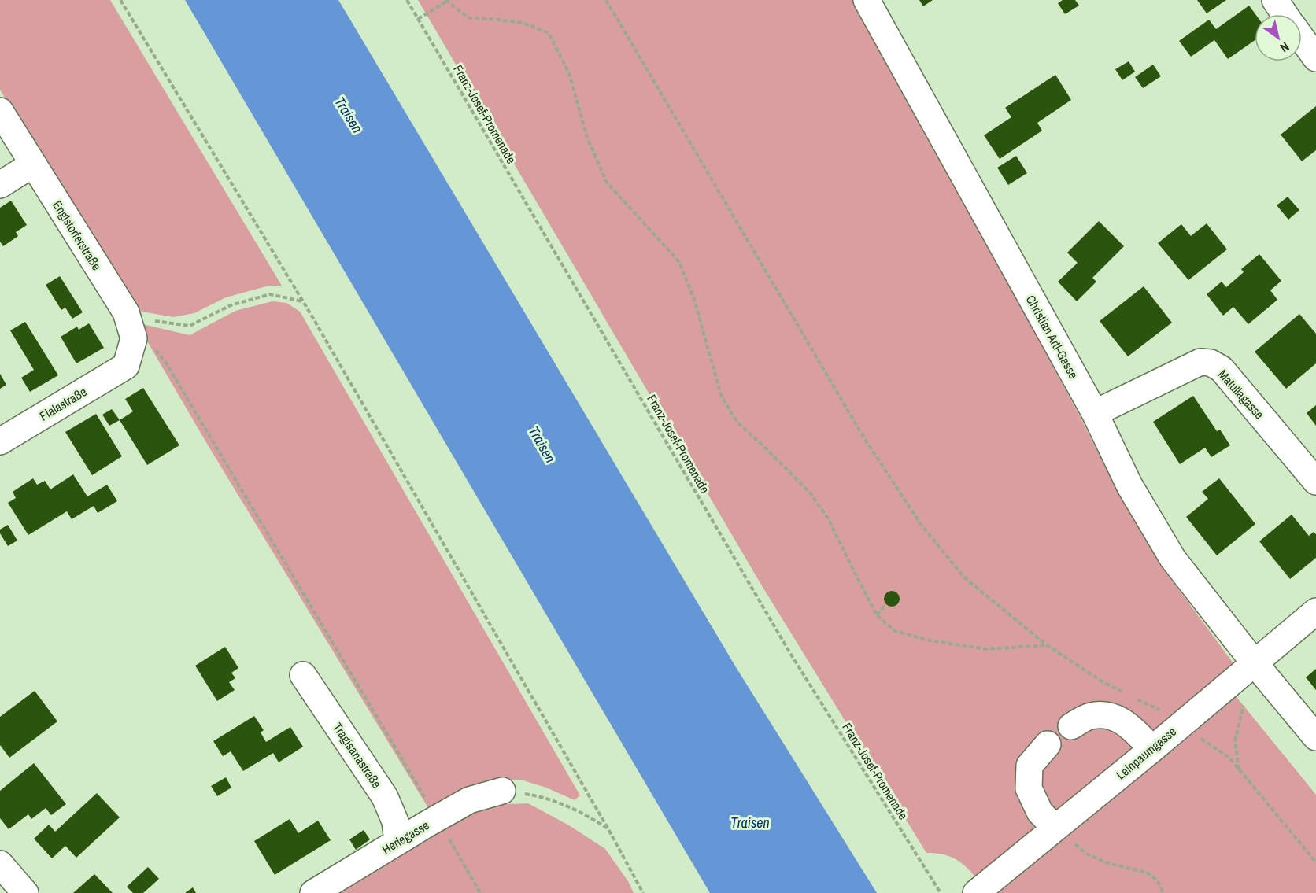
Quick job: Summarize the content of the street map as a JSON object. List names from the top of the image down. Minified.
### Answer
{"streets":{"street":["Englstorferstraße","Christian Artl-Gasse","Matullagasse","Fialastraße","Leinpaumgasse","Tragisanastraße","Herlegasse"],"path":["Franz-Josef-Promenade"]},"crossings":[["Englstorferstraße","Fialastraße"],["Christian Artl-Gasse","Matullagasse"],["Christian Artl-Gasse","Leinpaumgasse"],["Tragisanastraße","Herlegasse"]],"water":["Traisen"],"north":"bottom right"}
